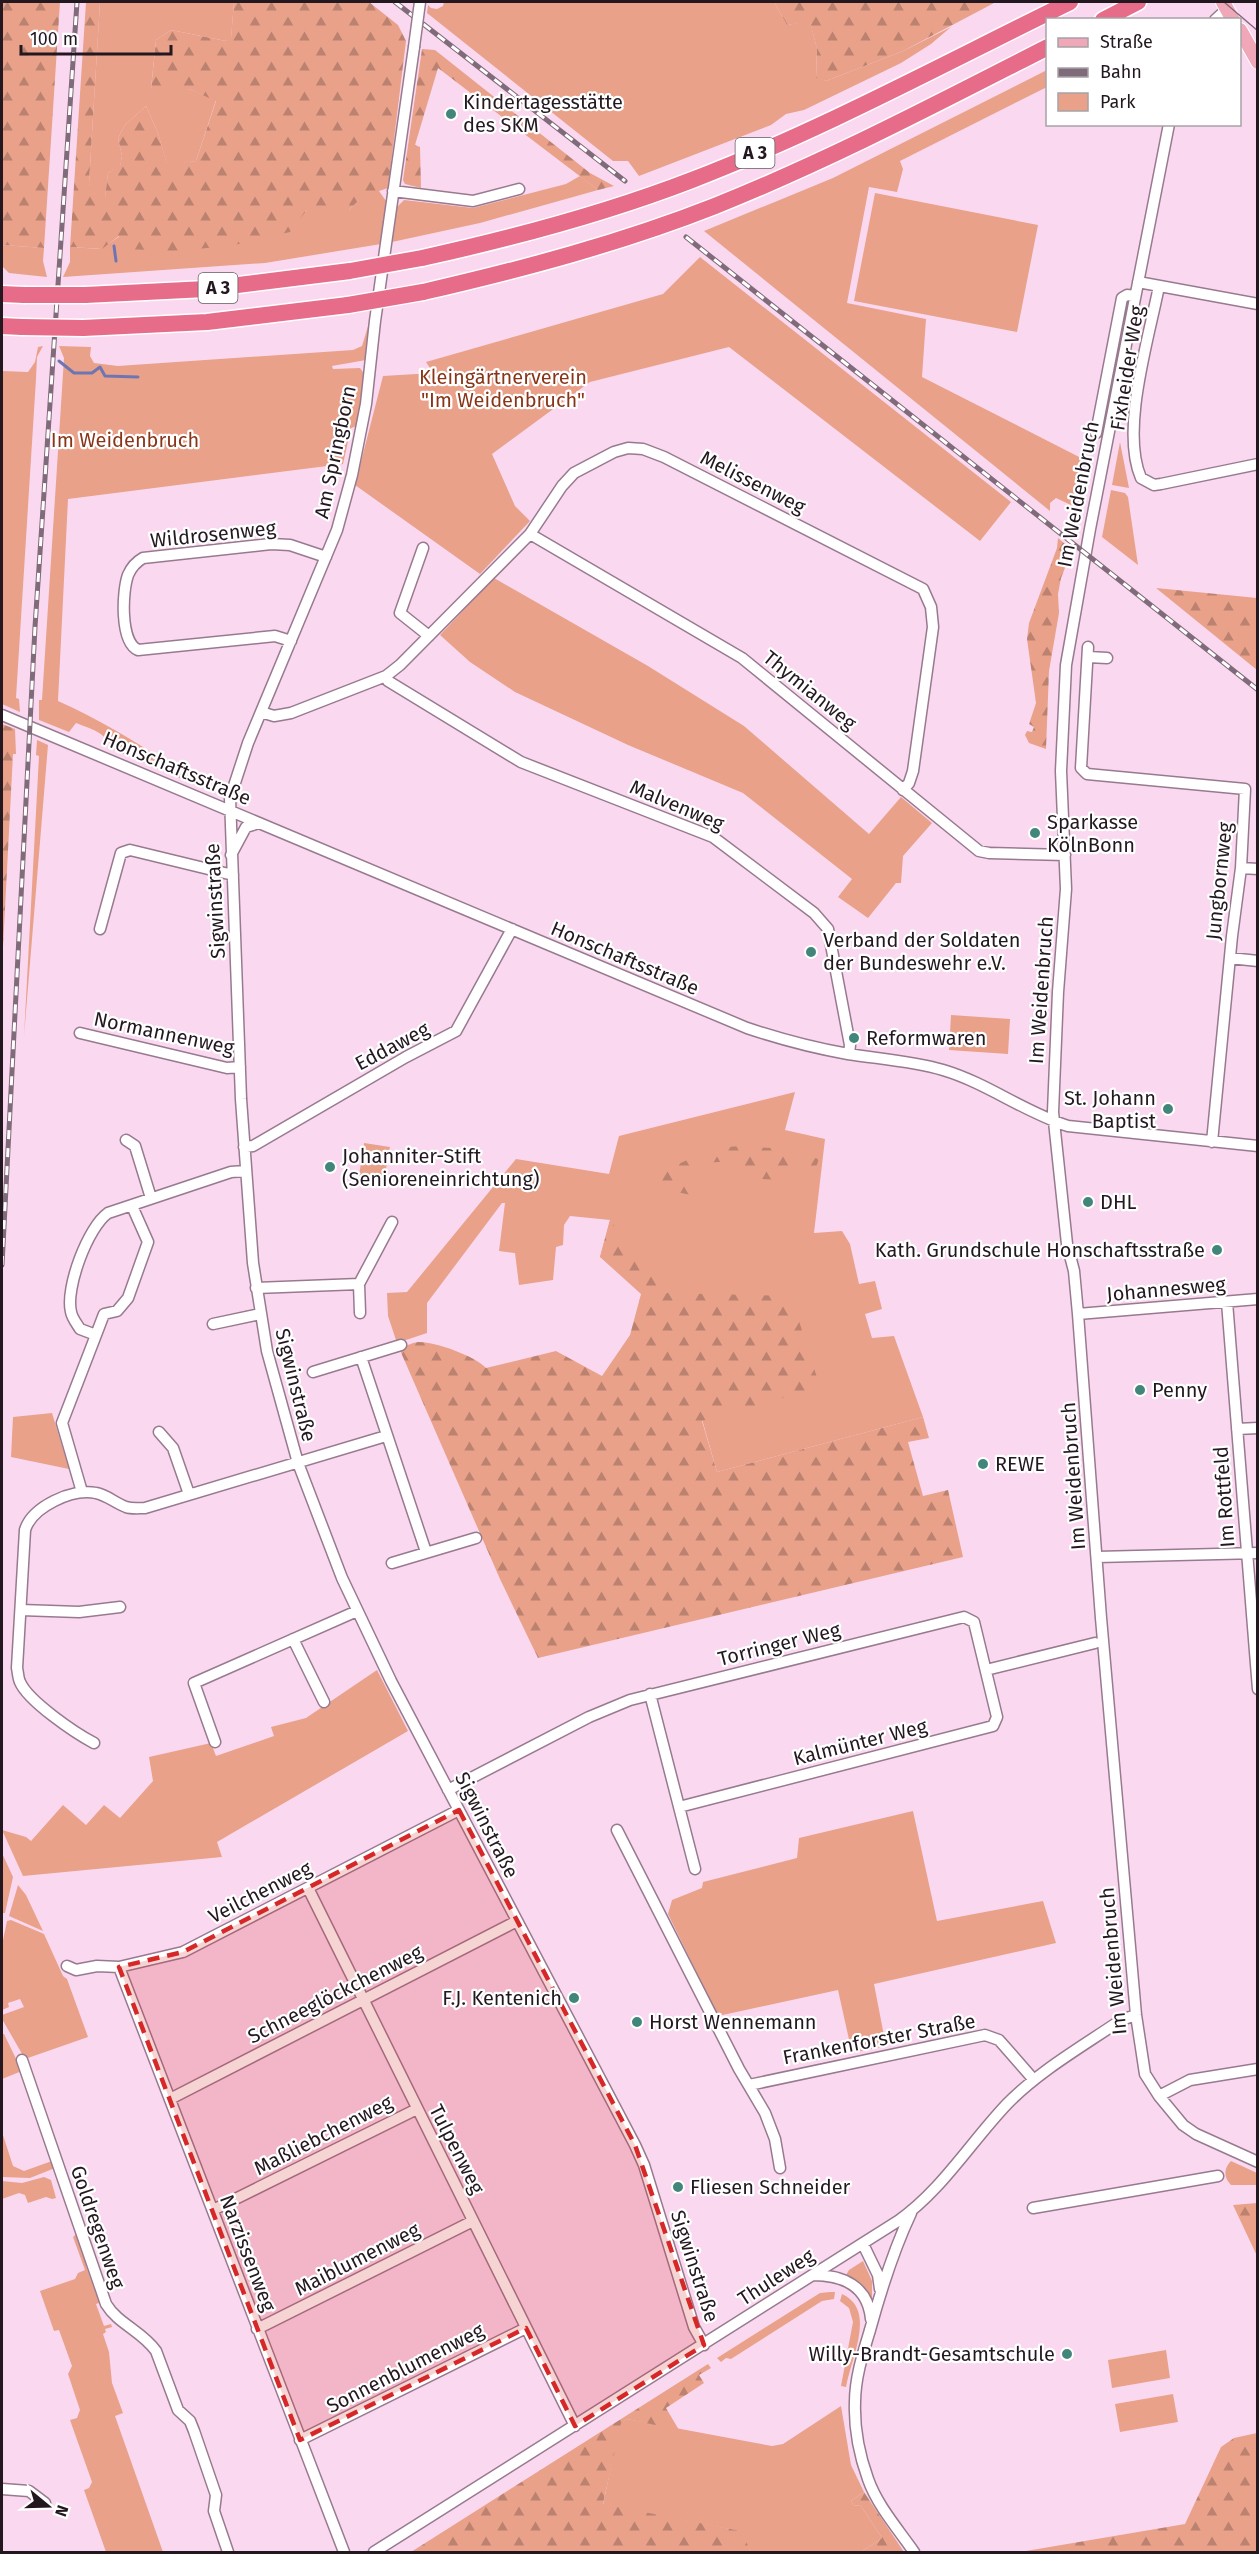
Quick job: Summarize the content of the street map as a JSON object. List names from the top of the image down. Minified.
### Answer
{"streets":{"highway":["A 3"],"street":["Fixheider Weg","Am Springborn","Melissenweg","Im Weidenbruch","Wildrosenweg","Thymianweg","Honschaftsstraße","Malvenweg","Jungbornweg","Sigwinstraße","Normannenweg","Eddaweg","Johannesweg","Im Rottfeld","Torringer Weg","Kalmünter Weg","Veilchenweg","Schneeglöckchenweg","Frankenforster Straße","Maßliebchenweg","Tulpenweg","Goldregenweg","Narzissenweg","Maiblumenweg","Thuleweg","Sonnenblumenweg"]},"crossings":[["Am Springborn","Melissenweg"],["Am Springborn","Wildrosenweg"],["Am Springborn","Honschaftsstraße"],["Am Springborn","Sigwinstraße"],["Melissenweg","Thymianweg"],["Melissenweg","Malvenweg"],["Im Weidenbruch","Thymianweg"],["Im Weidenbruch","Honschaftsstraße"],["Im Weidenbruch","Johannesweg"],["Im Weidenbruch","Thuleweg"],["Honschaftsstraße","Malvenweg"],["Honschaftsstraße","Jungbornweg"],["Honschaftsstraße","Sigwinstraße"],["Honschaftsstraße","Eddaweg"],["Sigwinstraße","Normannenweg"],["Sigwinstraße","Eddaweg"],["Sigwinstraße","Torringer Weg"],["Sigwinstraße","Veilchenweg"],["Sigwinstraße","Schneeglöckchenweg"],["Sigwinstraße","Thuleweg"],["Johannesweg","Im Rottfeld"],["Torringer Weg","Kalmünter Weg"],["Veilchenweg","Tulpenweg"],["Veilchenweg","Narzissenweg"],["Schneeglöckchenweg","Tulpenweg"],["Schneeglöckchenweg","Narzissenweg"],["Frankenforster Straße","Thuleweg"],["Maßliebchenweg","Tulpenweg"],["Maßliebchenweg","Narzissenweg"],["Tulpenweg","Maiblumenweg"],["Tulpenweg","Thuleweg"],["Tulpenweg","Sonnenblumenweg"],["Narzissenweg","Maiblumenweg"],["Narzissenweg","Sonnenblumenweg"]],"parks":["Kleingärtnerverein \"Im Weidenbruch\"","Im Weidenbruch"],"places":["Kindertagesstätte des SKM","Sparkasse KölnBonn","Verband der Soldaten der Bundeswehr e.V.","Reformwaren","St. Johann Baptist","Johanniter-Stift (Senioreneinrichtung)","DHL","Kath. Grundschule Honschaftsstraße","Penny","REWE","F.J. Kentenich","Horst Wennemann","Fliesen Schneider","Willy-Brandt-Gesamtschule"],"legend":["Straße","Bahn","Park"],"scale_bar":"100 m","north":"right"}
